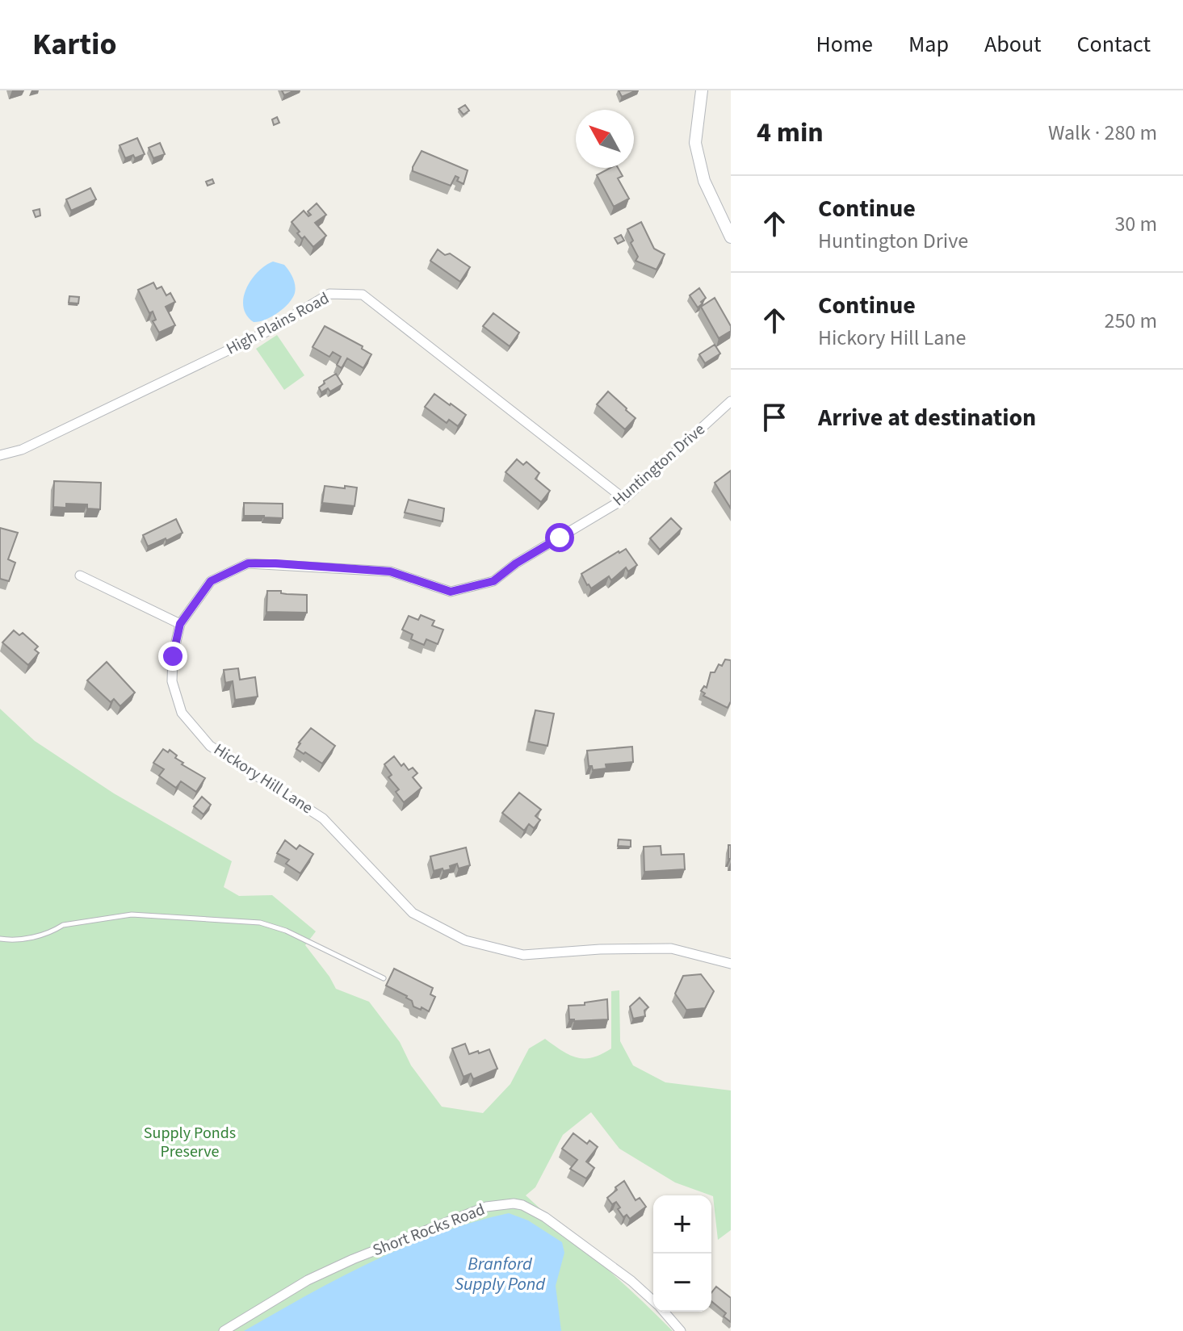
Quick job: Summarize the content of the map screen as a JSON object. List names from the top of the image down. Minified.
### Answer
{"streets":{"street":["High Plains Road","Huntington Drive","Hickory Hill Lane","Short Rocks Road"]},"crossings":[["High Plains Road","Huntington Drive"],["Huntington Drive","Hickory Hill Lane"]],"water":["Branford Supply Pond"],"parks":["Supply Ponds Preserve"],"north":"top left","page":{"header":"Kartio","nav":["Home","Map","About","Contact"],"heading":["4 min","Walk · 280 m"],"list":[["Continue","Huntington Drive","30 m"],["Continue","Hickory Hill Lane","250 m"],"Arrive at destination"],"map_buttons":["+","−"]}}
